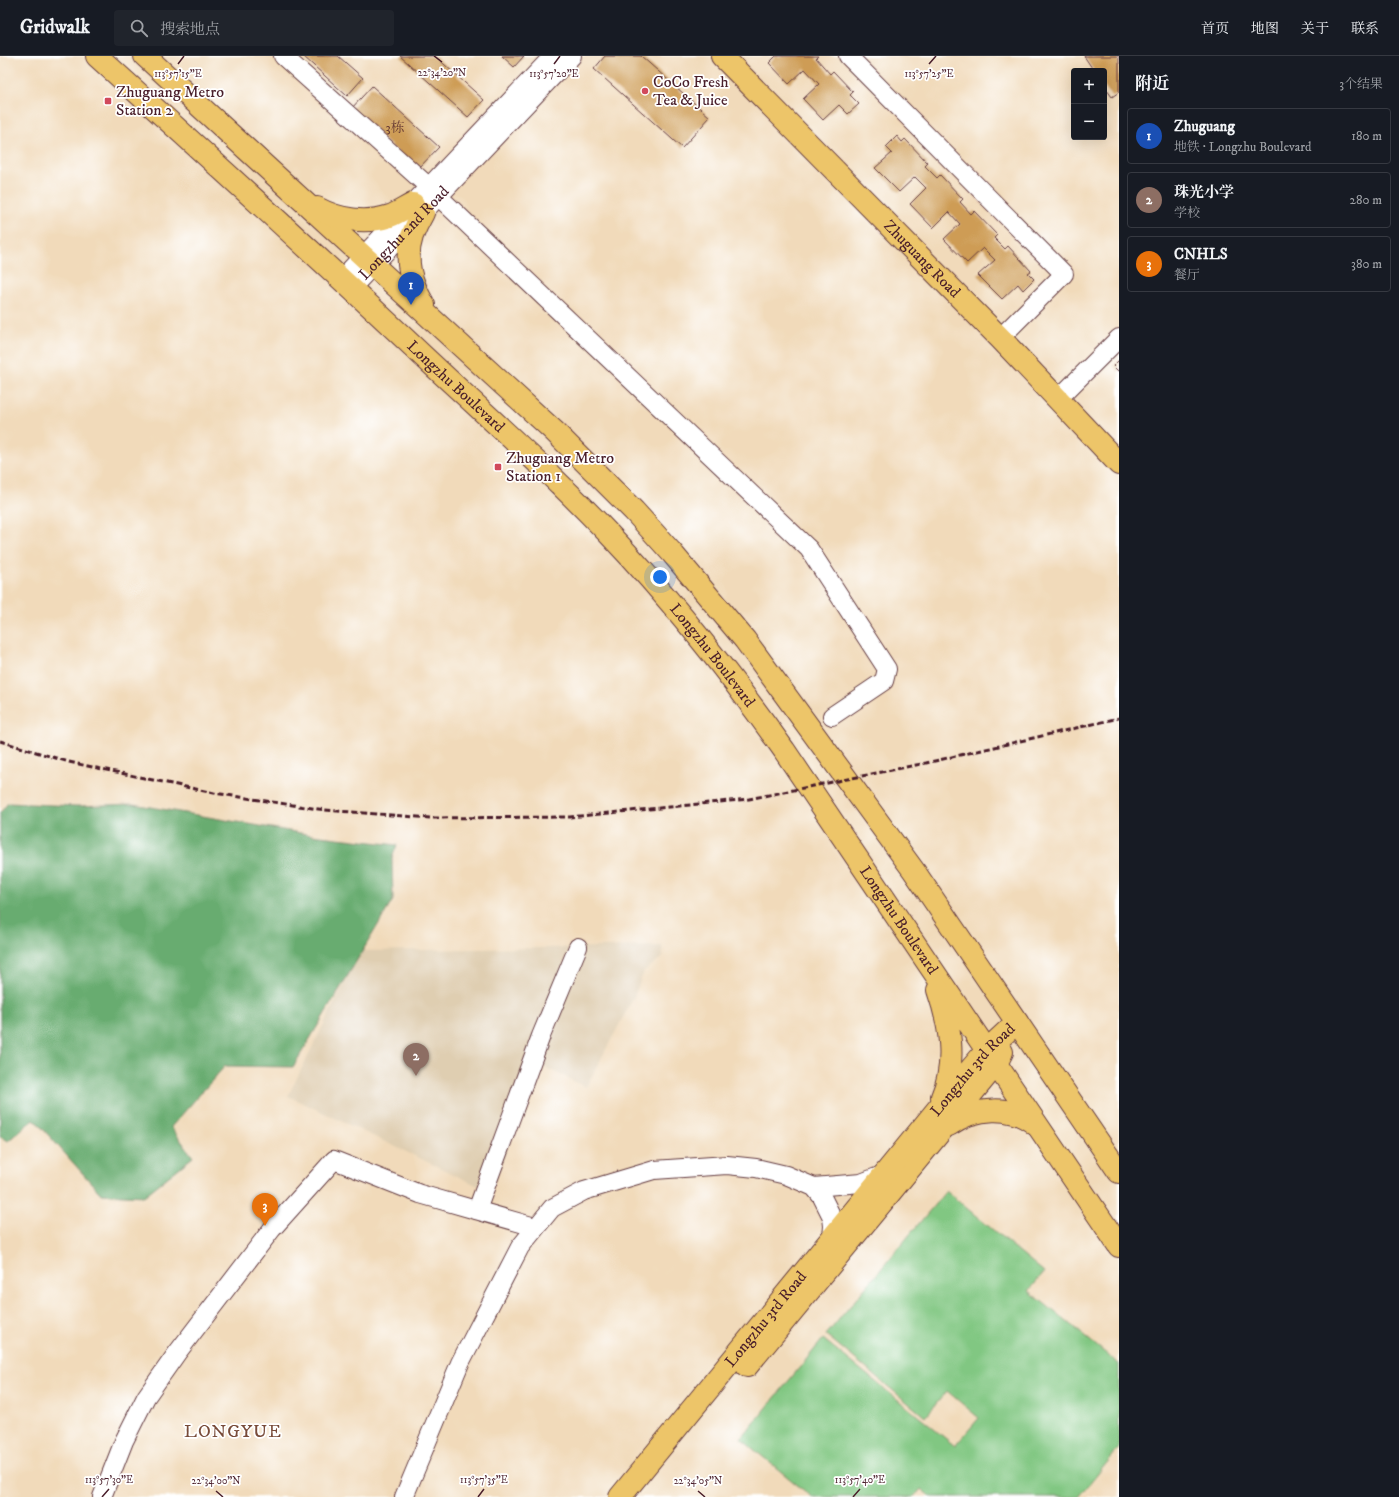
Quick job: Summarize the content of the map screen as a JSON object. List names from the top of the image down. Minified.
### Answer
{"streets":{"main road":["Zhuguang Road","Longzhu Boulevard","Longzhu 3rd Road"],"street":["Longzhu 2nd Road"]},"crossings":[["Longzhu 2nd Road","Longzhu Boulevard"],["Longzhu Boulevard","Longzhu 3rd Road"]],"districts":["LONGYUE"],"places":{"other":["CoCo Fresh Tea & Juice"],"transit":["Zhuguang Metro Station 2","Zhuguang Metro Station 1"]},"house_numbers":["3栋"],"page":{"header":"Gridwalk","search":"搜索地点","nav":["首页","地图","关于","联系"],"heading":["附近","3个结果"],"map_buttons":["+","−"],"list":[{"mark":"1","name":"Zhuguang","note":"地铁 · Longzhu Boulevard","value":"180 m"},{"mark":"2","name":"珠光小学","note":"学校","value":"280 m"},{"mark":"3","name":"CNHLS","note":"餐厅","value":"380 m"}],"pins":["1","2","3"]},"coordinates":["22°34'20\"N","113°57'15\"E","113°57'20\"E","113°57'25\"E","113°57'30\"E","113°57'35\"E","113°57'40\"E","22°34'00\"N","22°34'05\"N"]}
